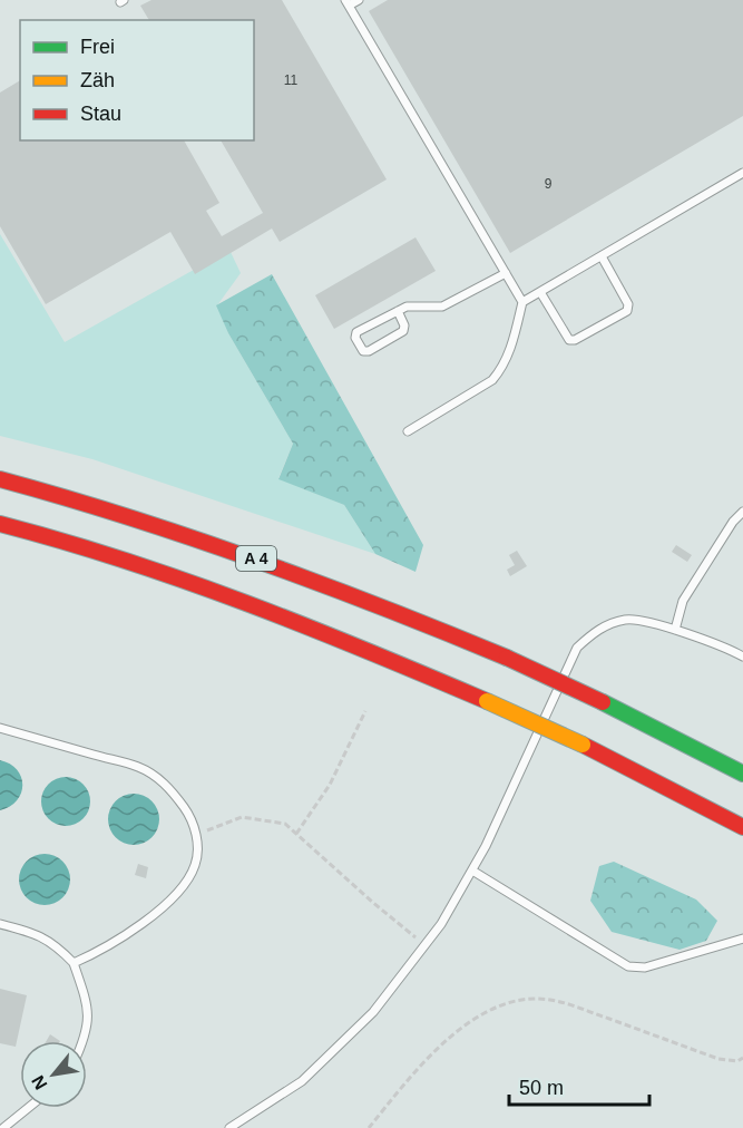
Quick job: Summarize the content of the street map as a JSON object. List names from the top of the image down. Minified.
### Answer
{"streets":{"highway":["A 4"]},"house_numbers":["11","9"],"legend":["Frei","Zäh","Stau"],"scale_bar":"50 m","north":"bottom left"}
